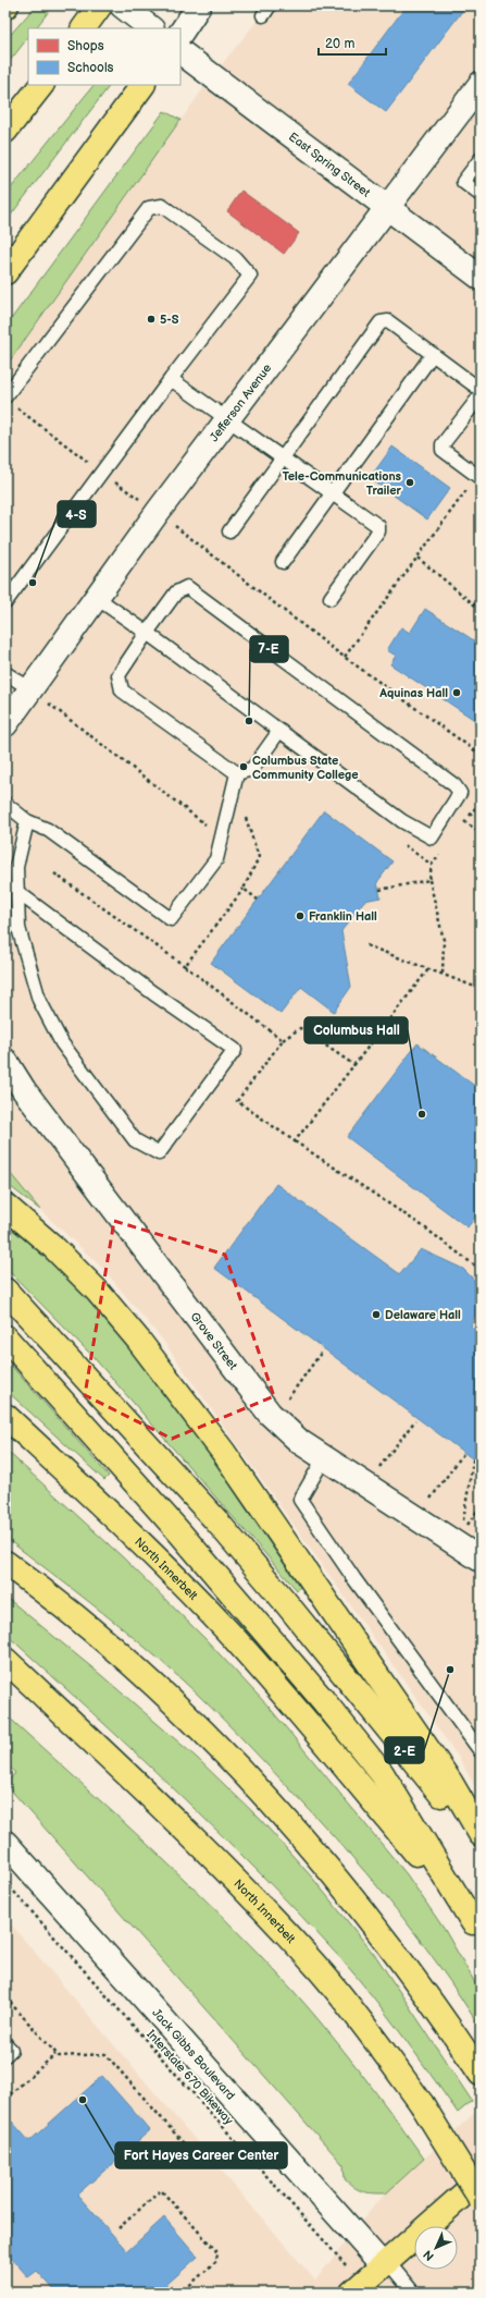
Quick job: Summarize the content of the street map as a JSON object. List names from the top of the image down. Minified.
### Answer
{"streets":{"main road":["North Innerbelt"],"street":["East Spring Street","Jefferson Avenue","Grove Street","Jack Gibbs Boulevard"],"path":["Interstate 670 Bikeway"]},"crossings":[["East Spring Street","Jefferson Avenue"]],"places":["5-S","Tele-Communications Trailer","4-S","Aquinas Hall","7-E","Columbus State Community College","Franklin Hall","Columbus Hall","Delaware Hall","2-E","Fort Hayes Career Center"],"legend":["Shops","Schools"],"scale_bar":"20 m","north":"bottom left"}
